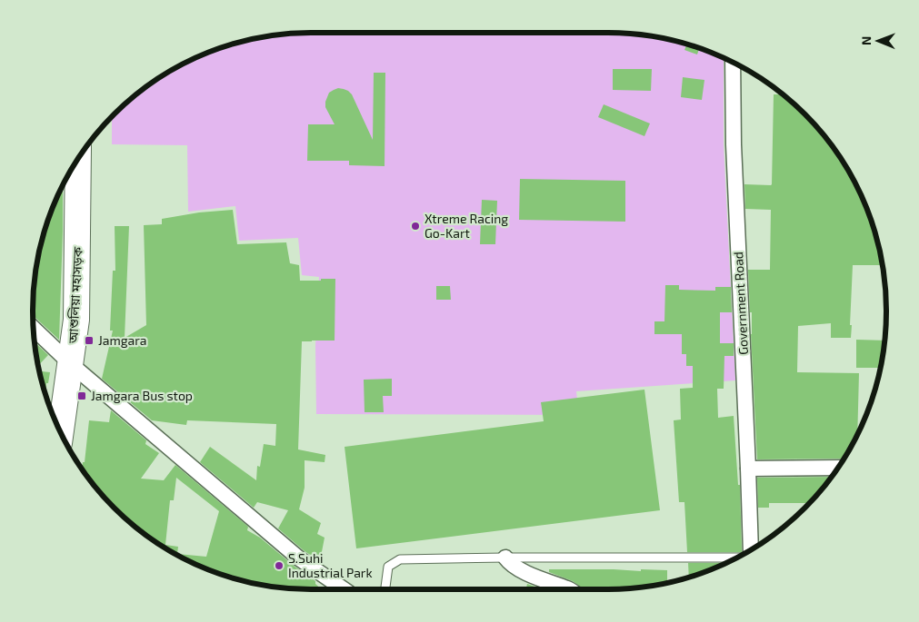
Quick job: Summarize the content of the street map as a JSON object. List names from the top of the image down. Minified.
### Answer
{"streets":{"highway":["আশুলিয়া মহাসড়ক"],"street":["Government Road"]},"places":{"other":["Xtreme Racing Go-Kart","S.Suhi Industrial Park"],"transit":["Jamgara","Jamgara Bus stop"]},"north":"left"}
